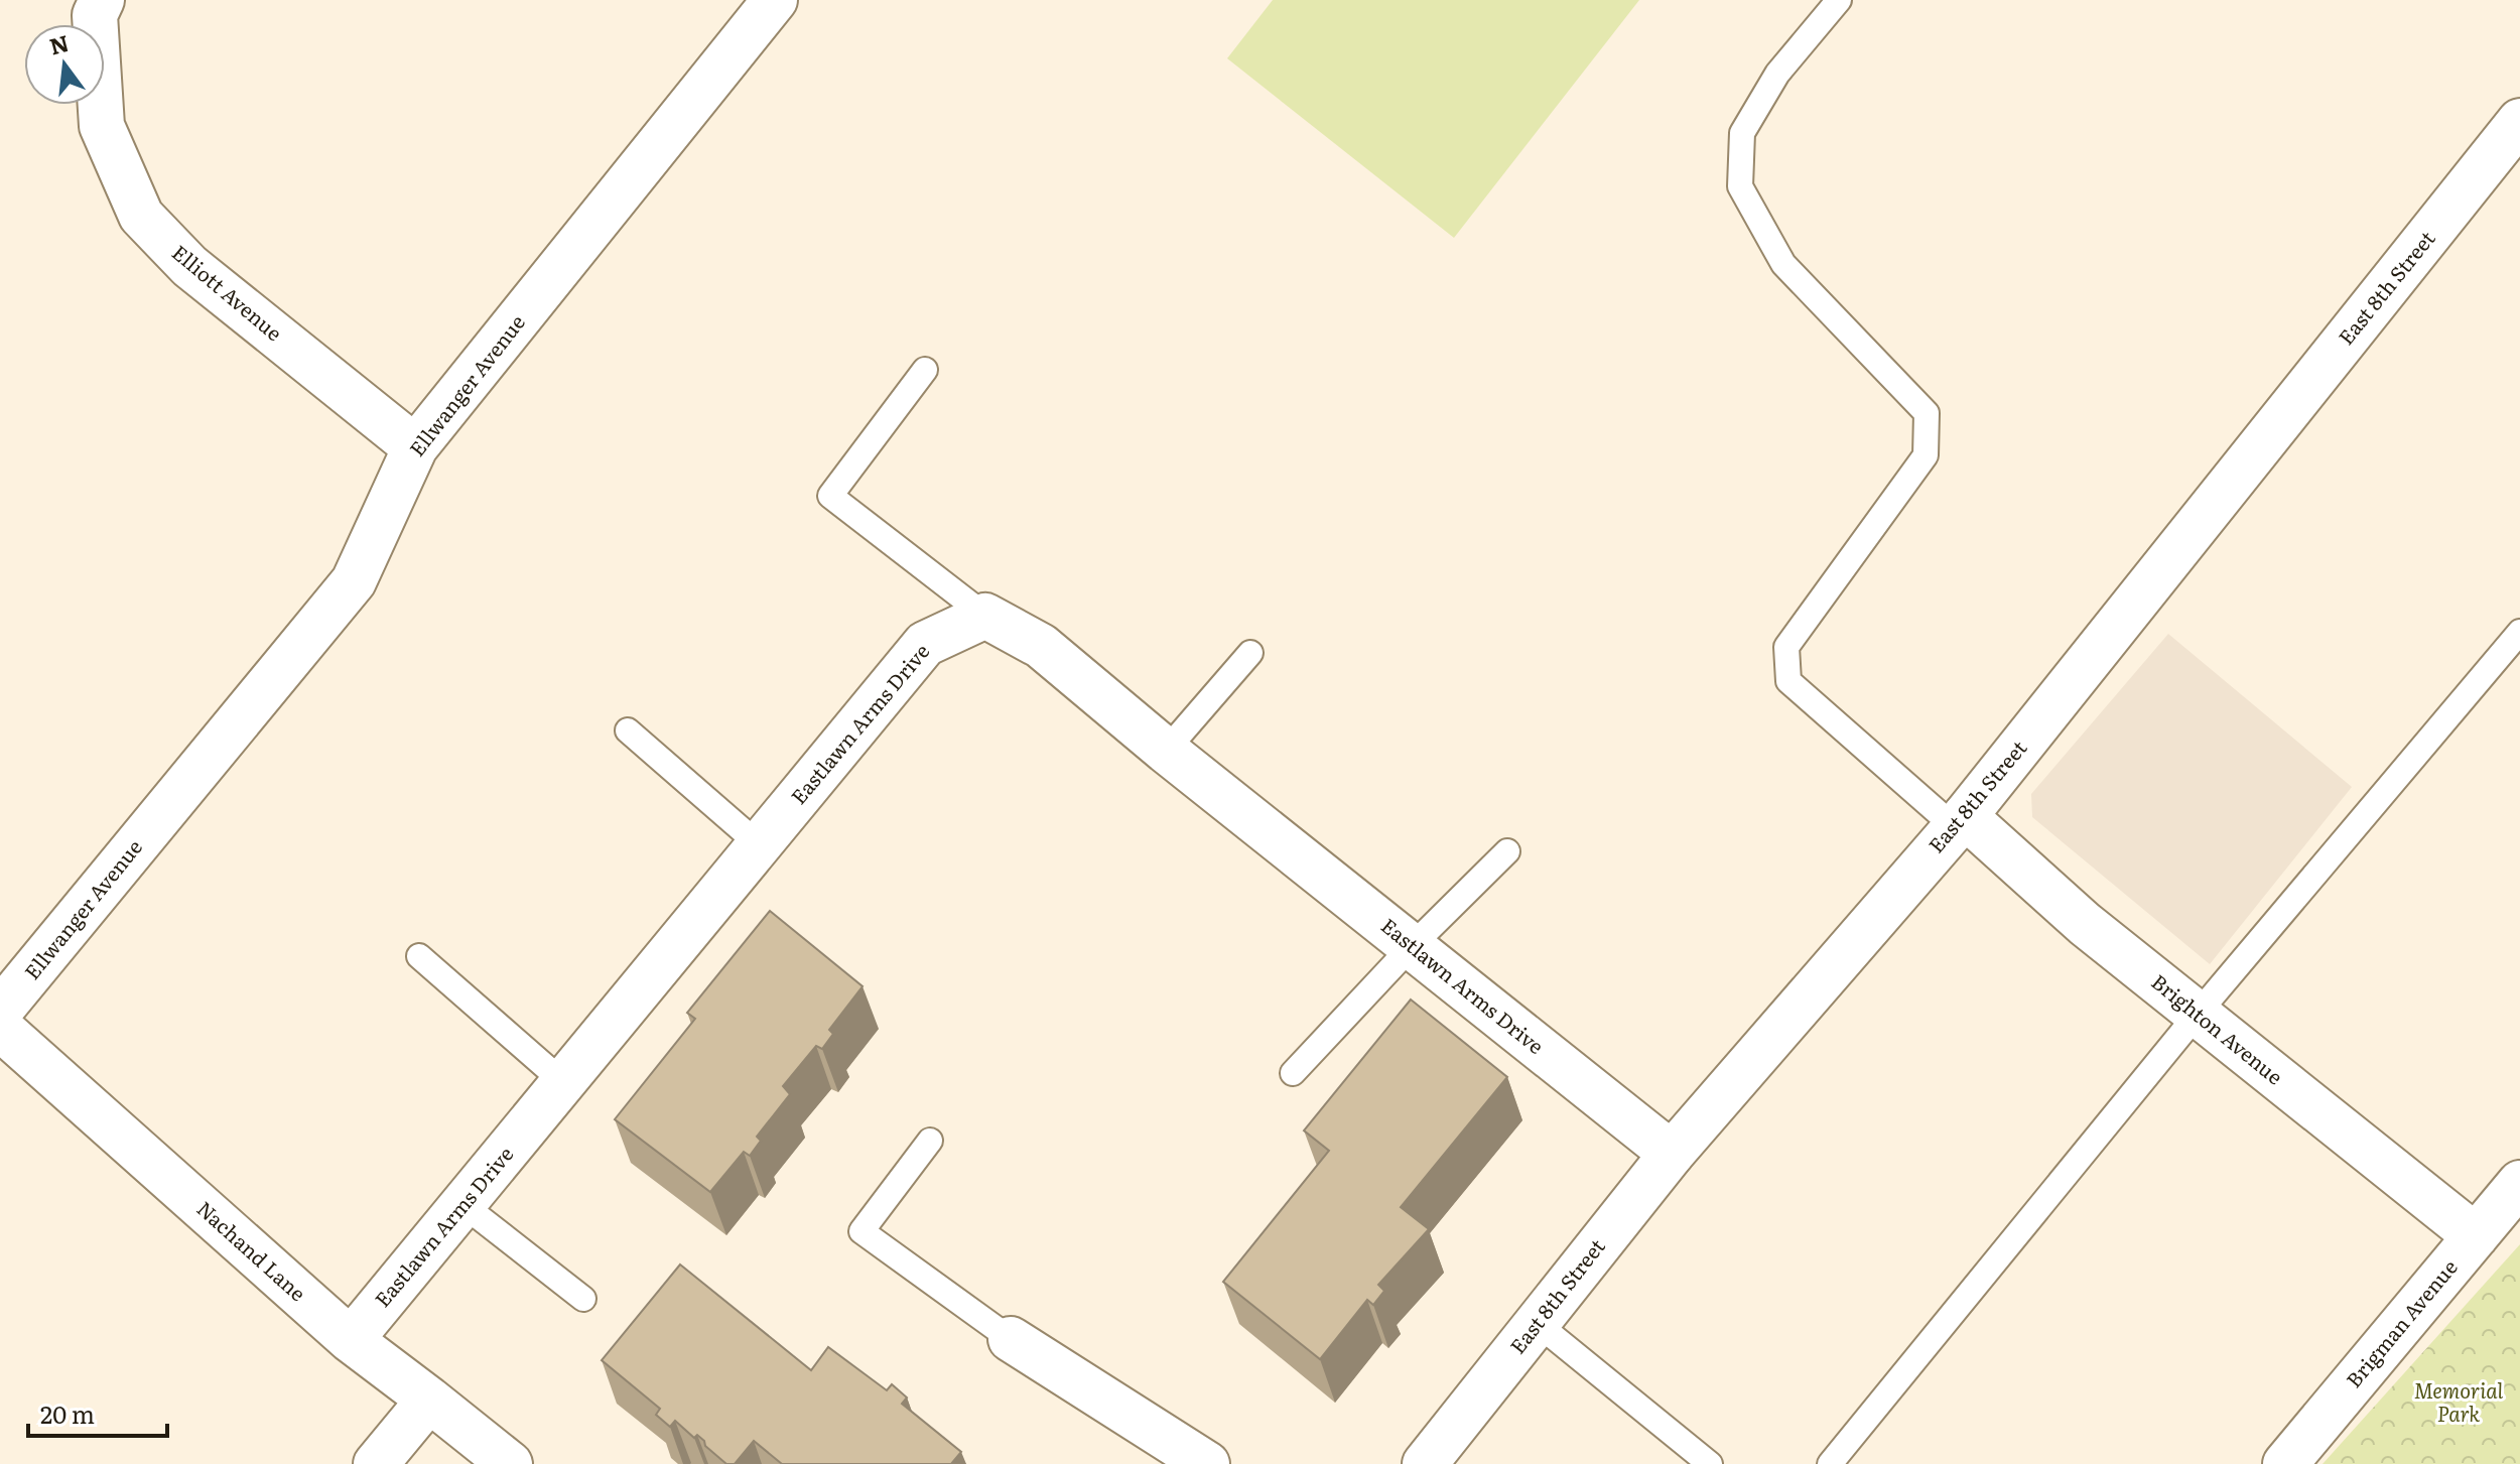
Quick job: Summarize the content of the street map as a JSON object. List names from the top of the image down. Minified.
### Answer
{"streets":{"street":["East 8th Street","Elliott Avenue","Ellwanger Avenue","Eastlawn Arms Drive","Brighton Avenue","Nachand Lane","Brigman Avenue"]},"crossings":[["East 8th Street","Eastlawn Arms Drive"],["East 8th Street","Brighton Avenue"],["Elliott Avenue","Ellwanger Avenue"],["Eastlawn Arms Drive","Nachand Lane"],["Brighton Avenue","Brigman Avenue"]],"parks":["Memorial Park"],"scale_bar":"20 m","north":"top"}
